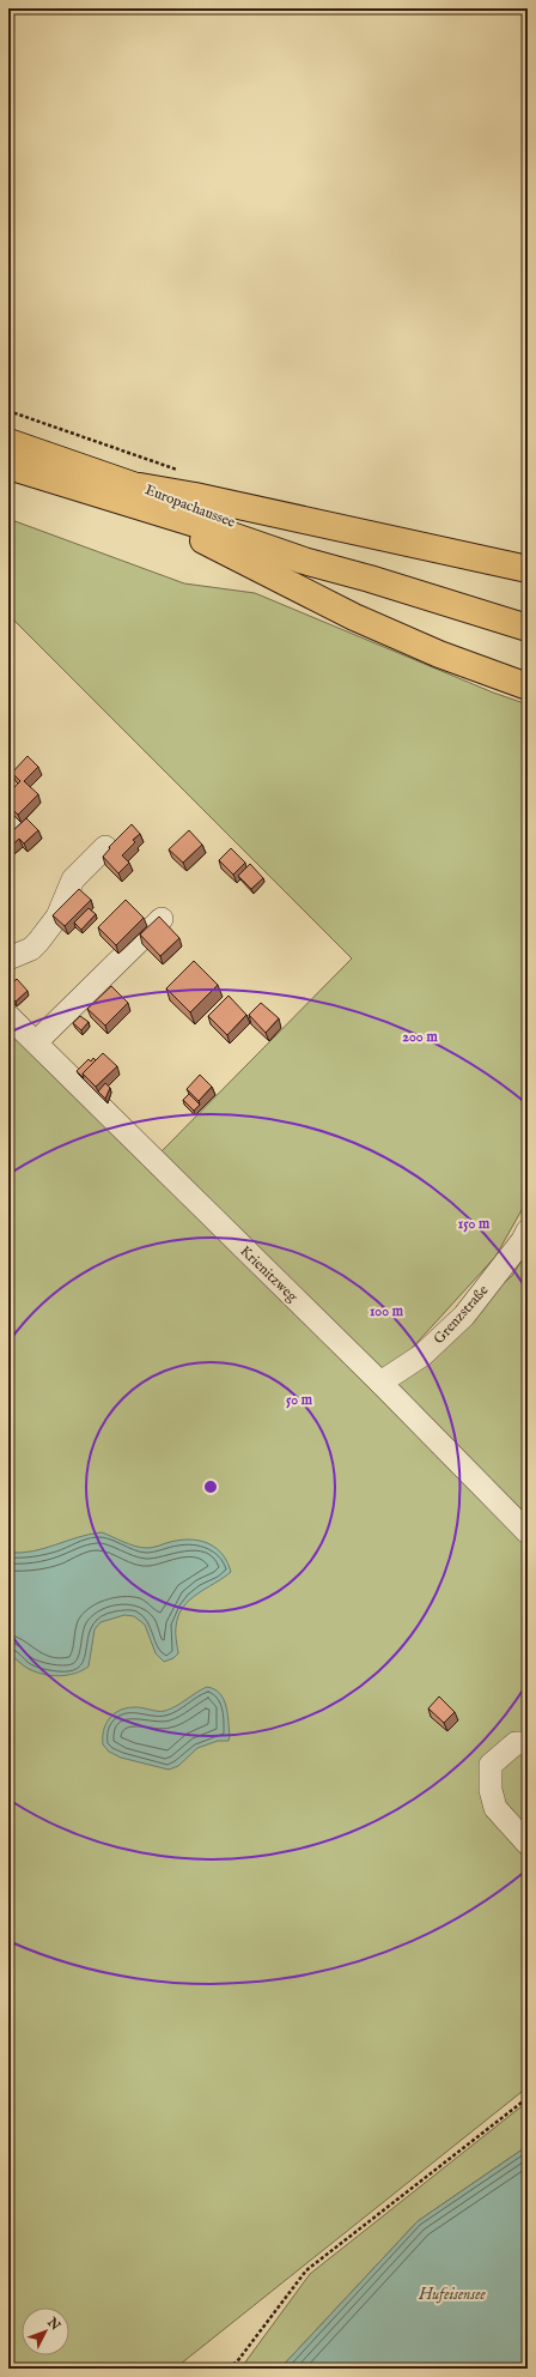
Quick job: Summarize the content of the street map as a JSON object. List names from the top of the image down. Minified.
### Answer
{"streets":{"main road":["Europachaussee"],"street":["Krienitzweg","Grenzstraße"]},"crossings":[["Krienitzweg","Grenzstraße"]],"water":["Hufeisensee"],"north":"top right","rings":["200 m","150 m","100 m","50 m"]}
